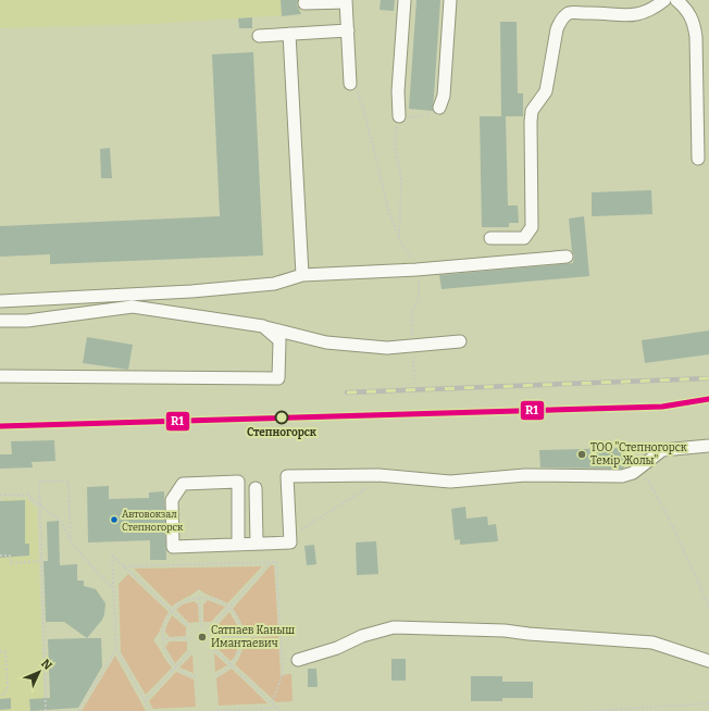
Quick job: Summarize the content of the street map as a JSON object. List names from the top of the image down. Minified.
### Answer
{"places":["Степногорск","ТОО \"Степногорск Темiр Жолы\"","Автовокзал Степногорск","Сатпаев Каныш Имантаевич"],"lines":["transit line R1"],"north":"top right"}
